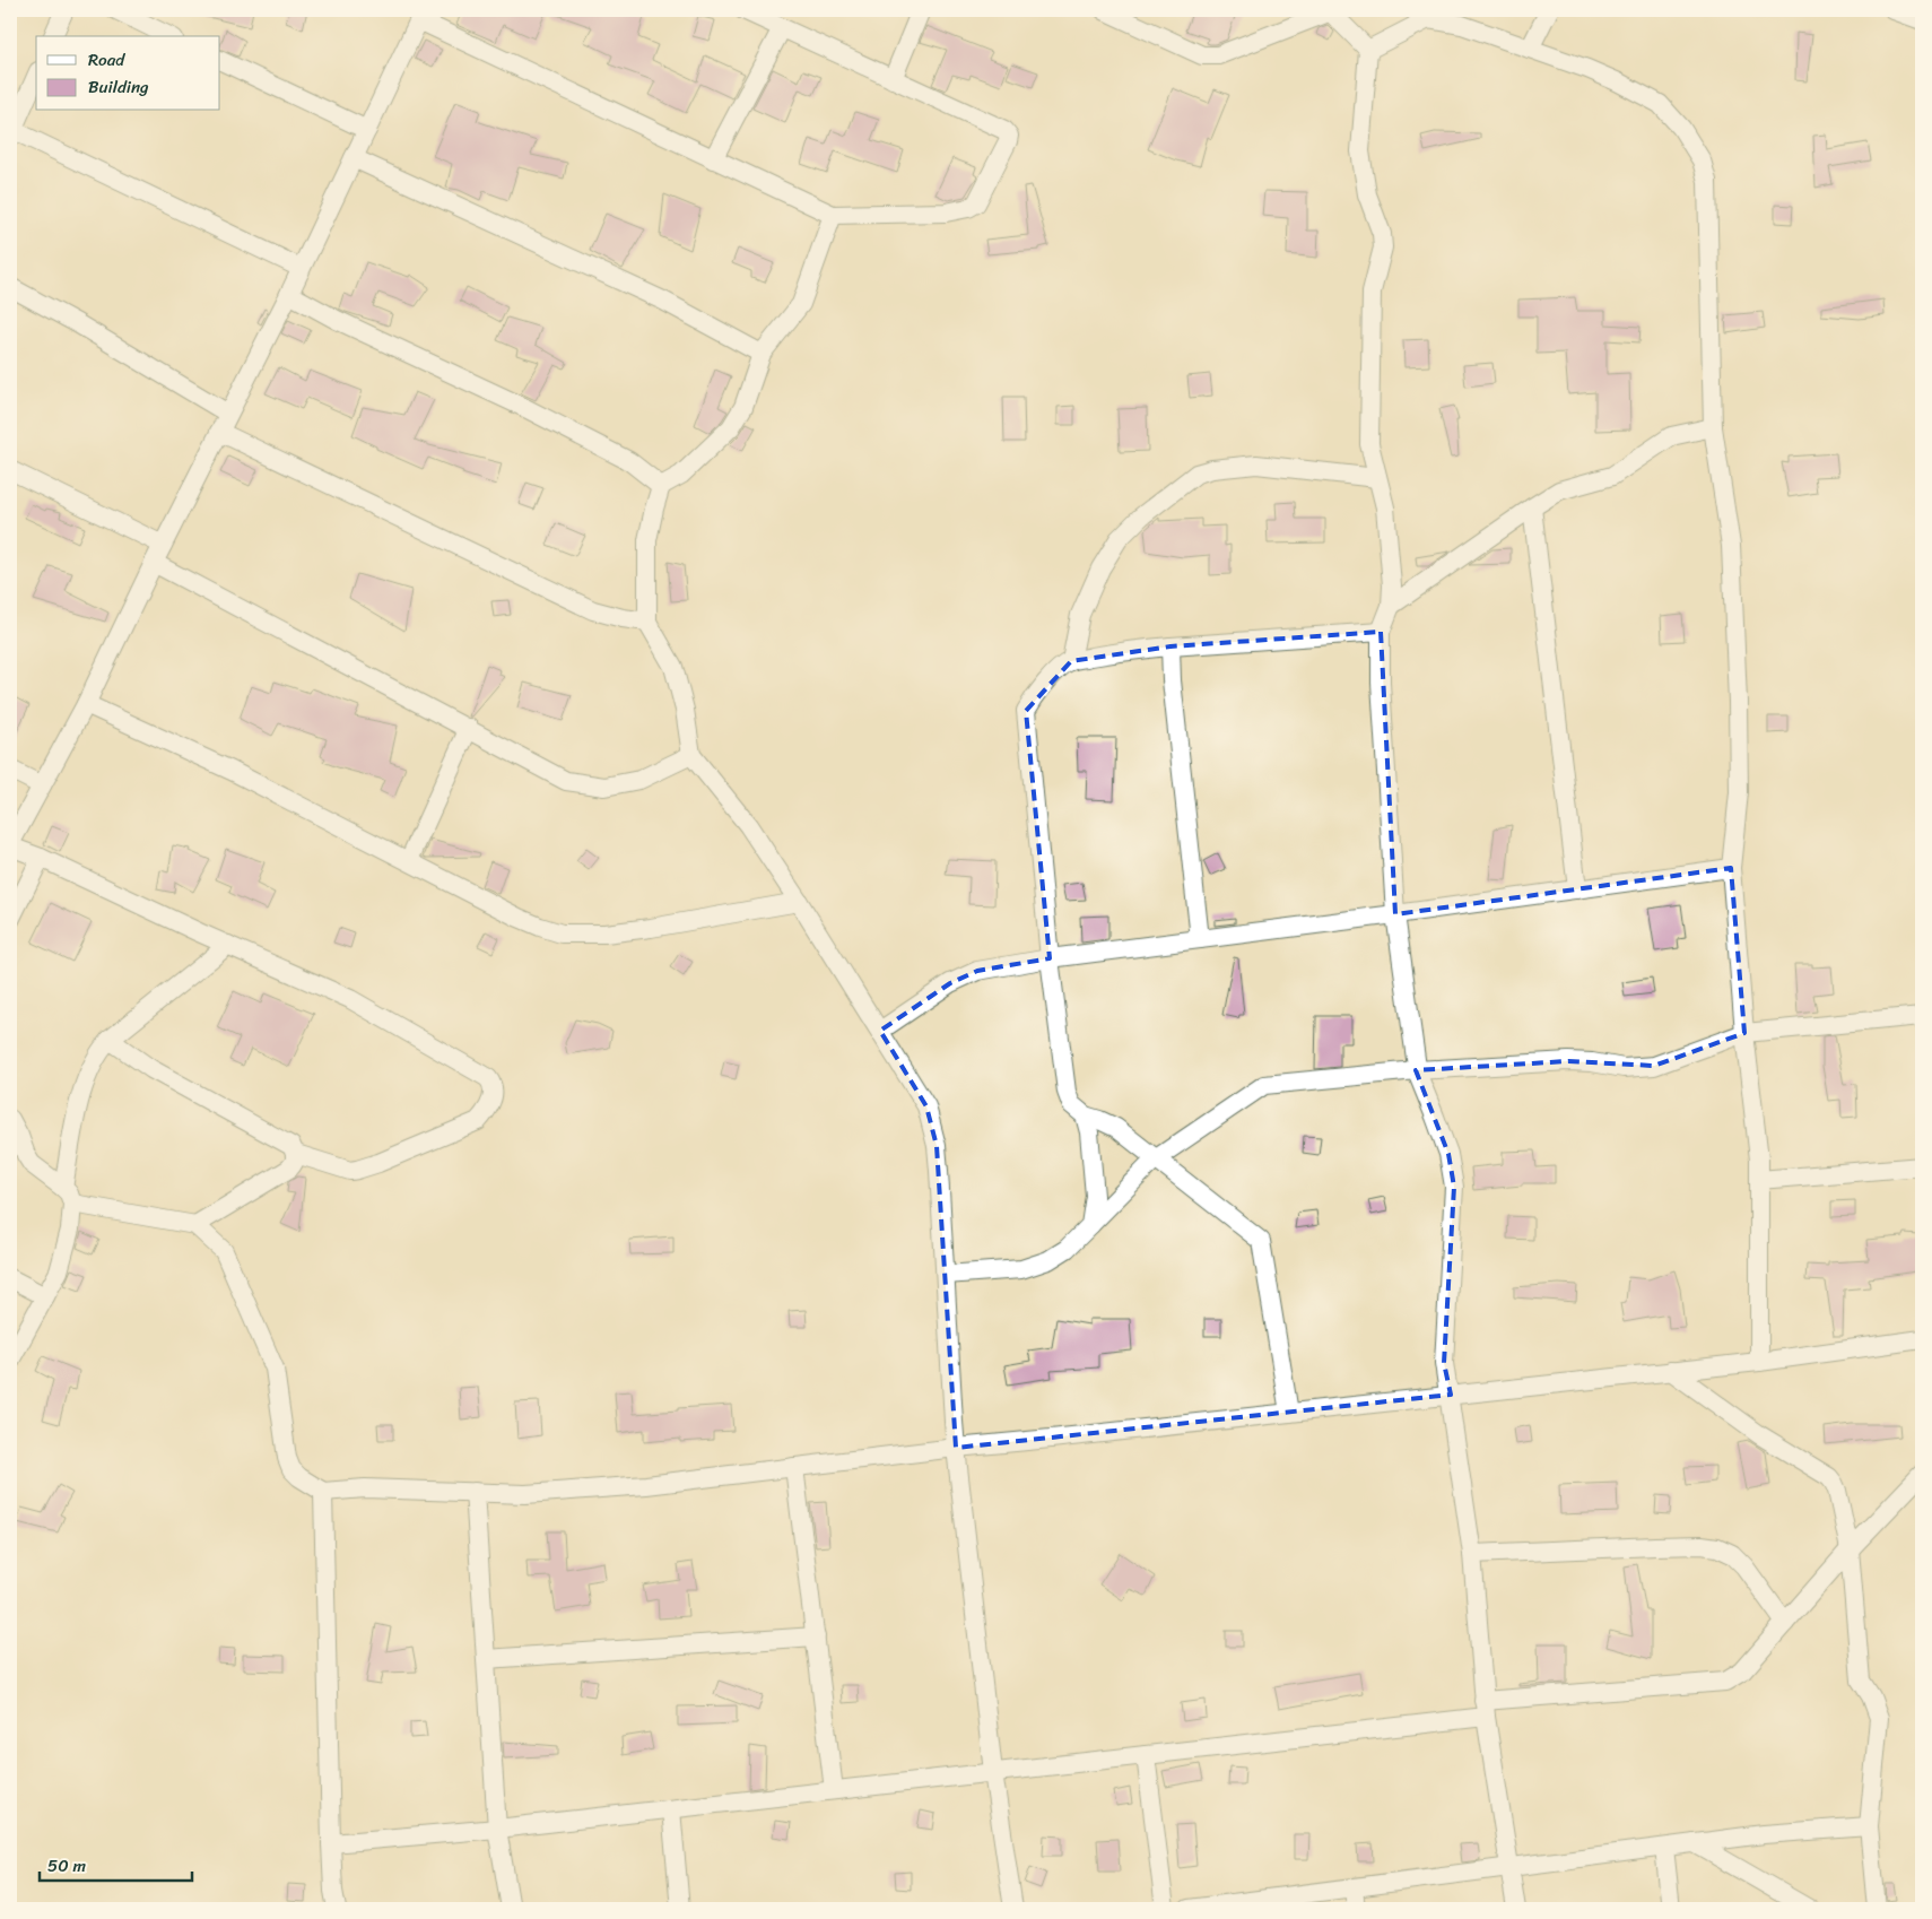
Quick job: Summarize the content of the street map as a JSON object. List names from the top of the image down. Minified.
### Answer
{"legend":["Road","Building"],"scale_bar":"50 m"}
